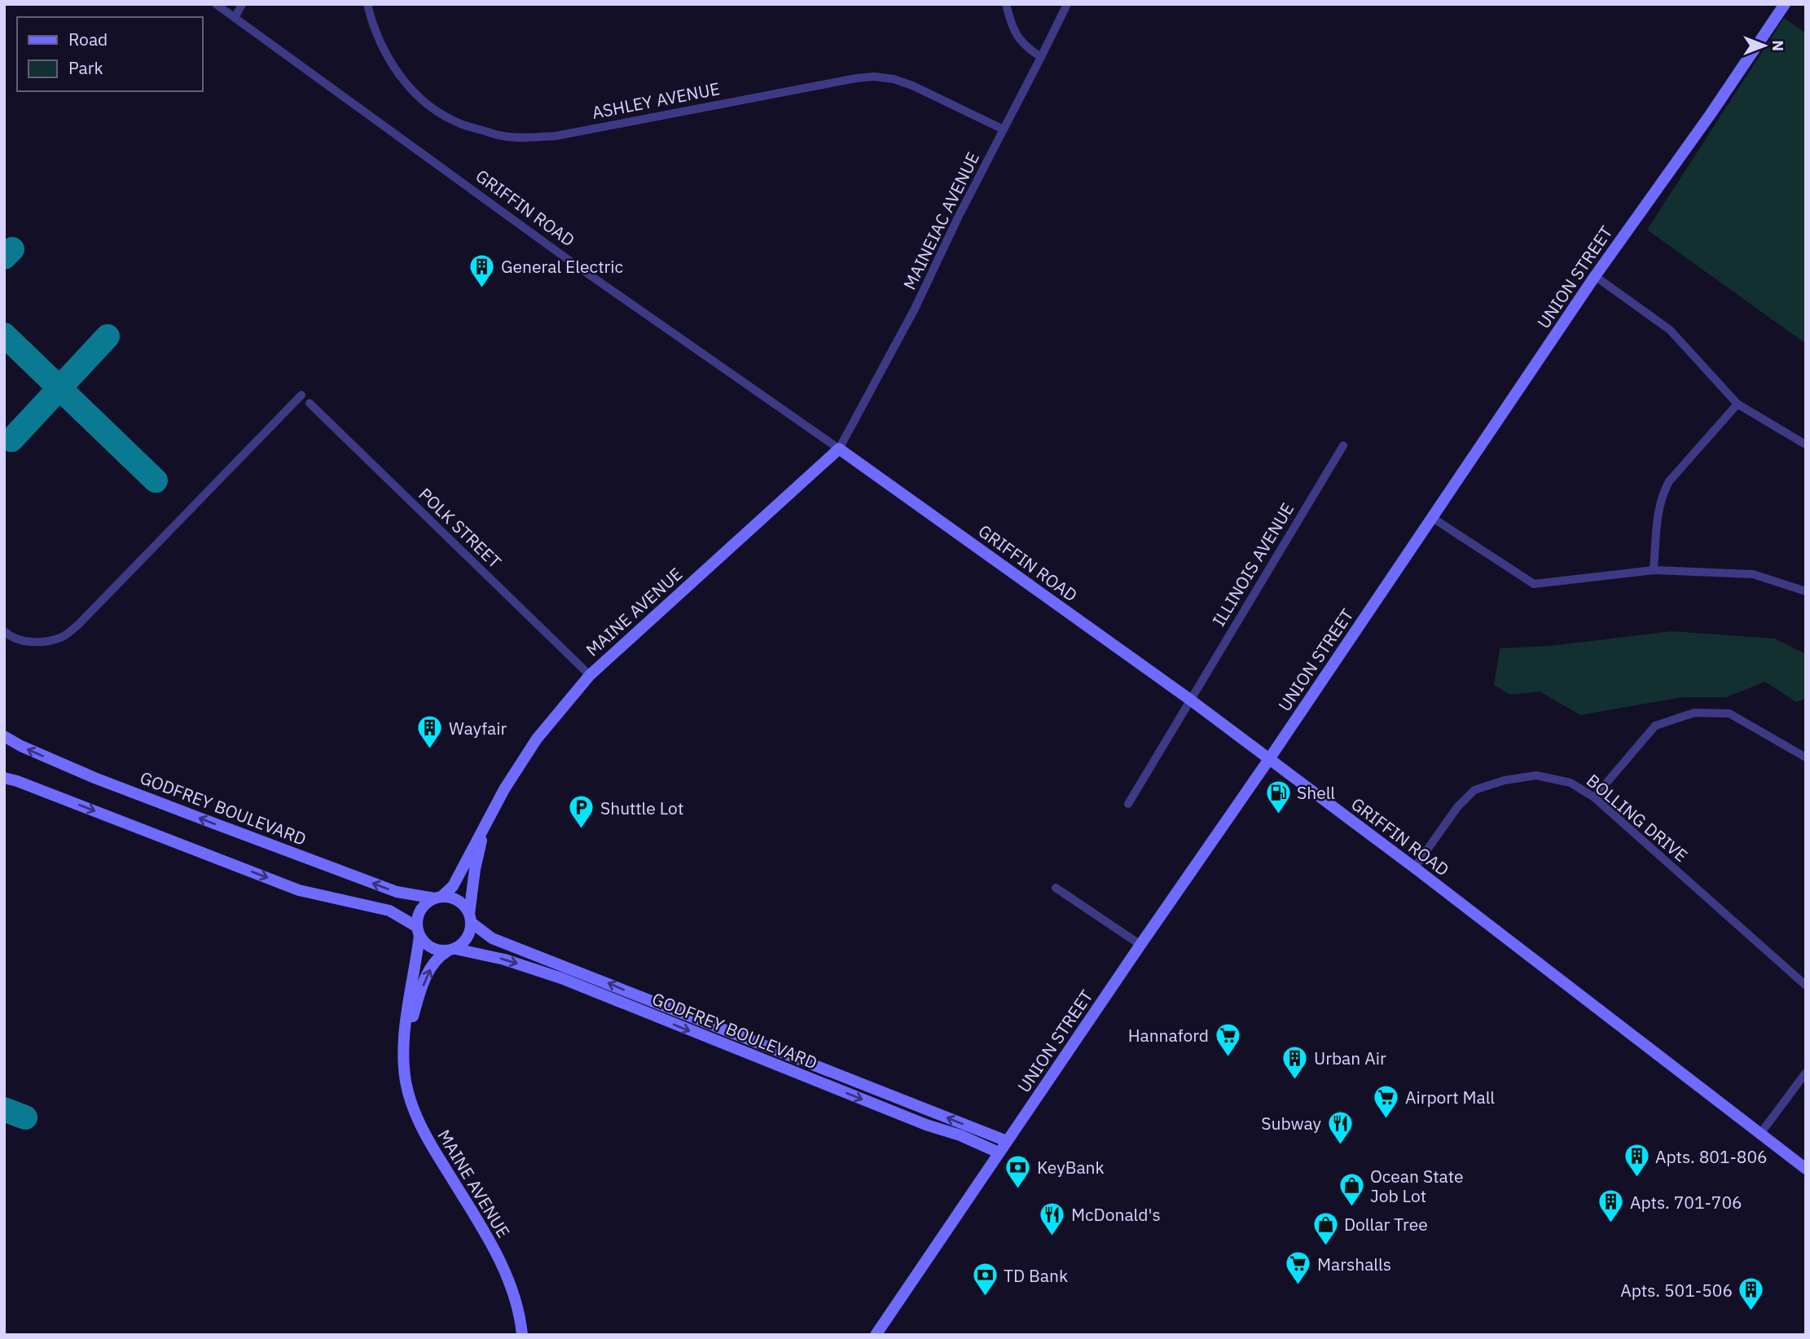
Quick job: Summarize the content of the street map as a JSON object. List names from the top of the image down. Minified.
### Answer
{"streets":{"street":["ASHLEY AVENUE","GRIFFIN ROAD","MAINEIAC AVENUE","UNION STREET","POLK STREET","ILLINOIS AVENUE","MAINE AVENUE","GODFREY BOULEVARD","BOLLING DRIVE"]},"crossings":[["ASHLEY AVENUE","MAINEIAC AVENUE"],["GRIFFIN ROAD","MAINEIAC AVENUE"],["GRIFFIN ROAD","UNION STREET"],["GRIFFIN ROAD","ILLINOIS AVENUE"],["GRIFFIN ROAD","MAINE AVENUE"],["GRIFFIN ROAD","BOLLING DRIVE"],["MAINEIAC AVENUE","MAINE AVENUE"],["UNION STREET","GODFREY BOULEVARD"],["POLK STREET","MAINE AVENUE"],["MAINE AVENUE","GODFREY BOULEVARD"]],"places":{"building":["General Electric","Wayfair","Urban Air","Apts. 801-806","Apts. 701-706","Apts. 501-506"],"fuel station":["Shell"],"parking":["Shuttle Lot"],"supermarket":["Hannaford","Airport Mall","Marshalls"],"restaurant":["Subway","McDonald's"],"bank":["KeyBank","TD Bank"],"shop":["Ocean State Job Lot","Dollar Tree"]},"legend":["Road","Park"],"north":"right"}
